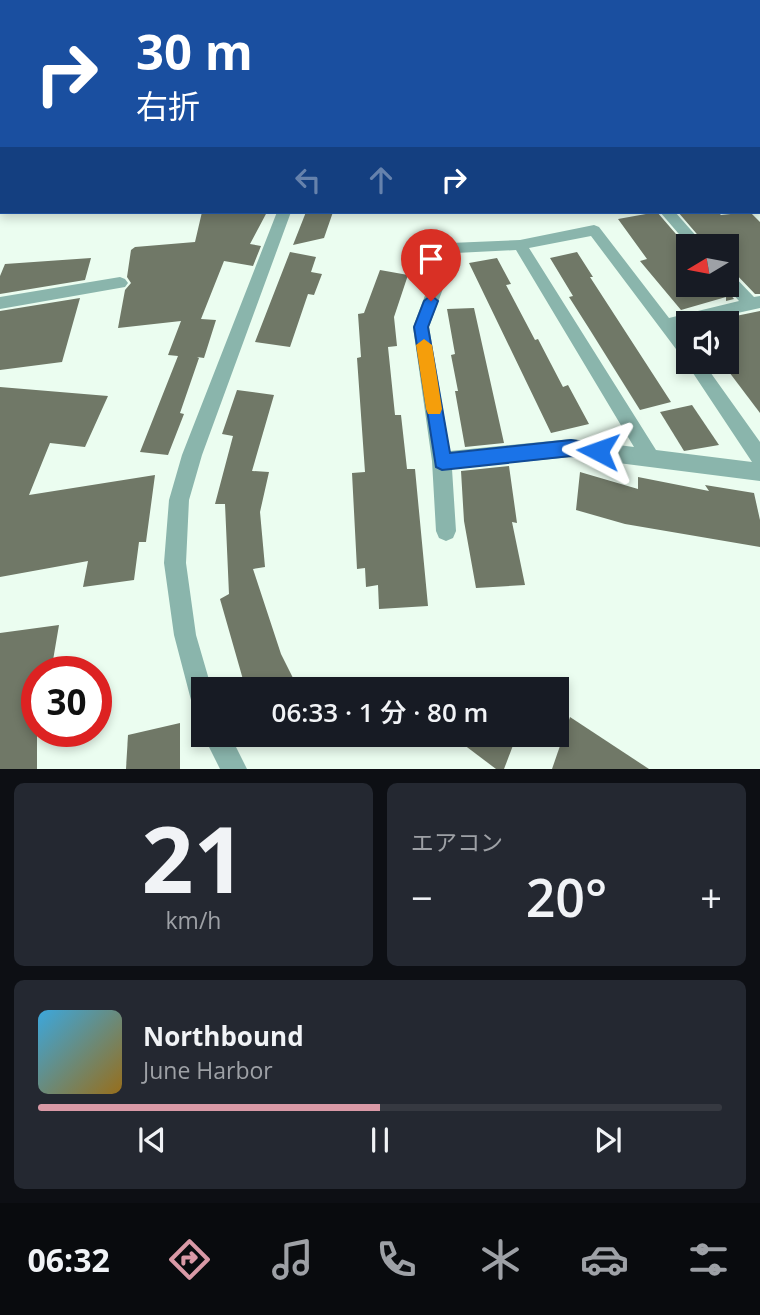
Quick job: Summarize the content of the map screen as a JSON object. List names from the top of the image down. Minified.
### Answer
{"north":"left","page":{"turn":["30 m","右折"],"limit":"30","trip":"06:33 · 1 分 · 80 m","tile":[["21","km/h"],"エアコン"],"heat":["−","20°","+"],"song":["Northbound","June Harbor"],"tabs":"06:32"}}
